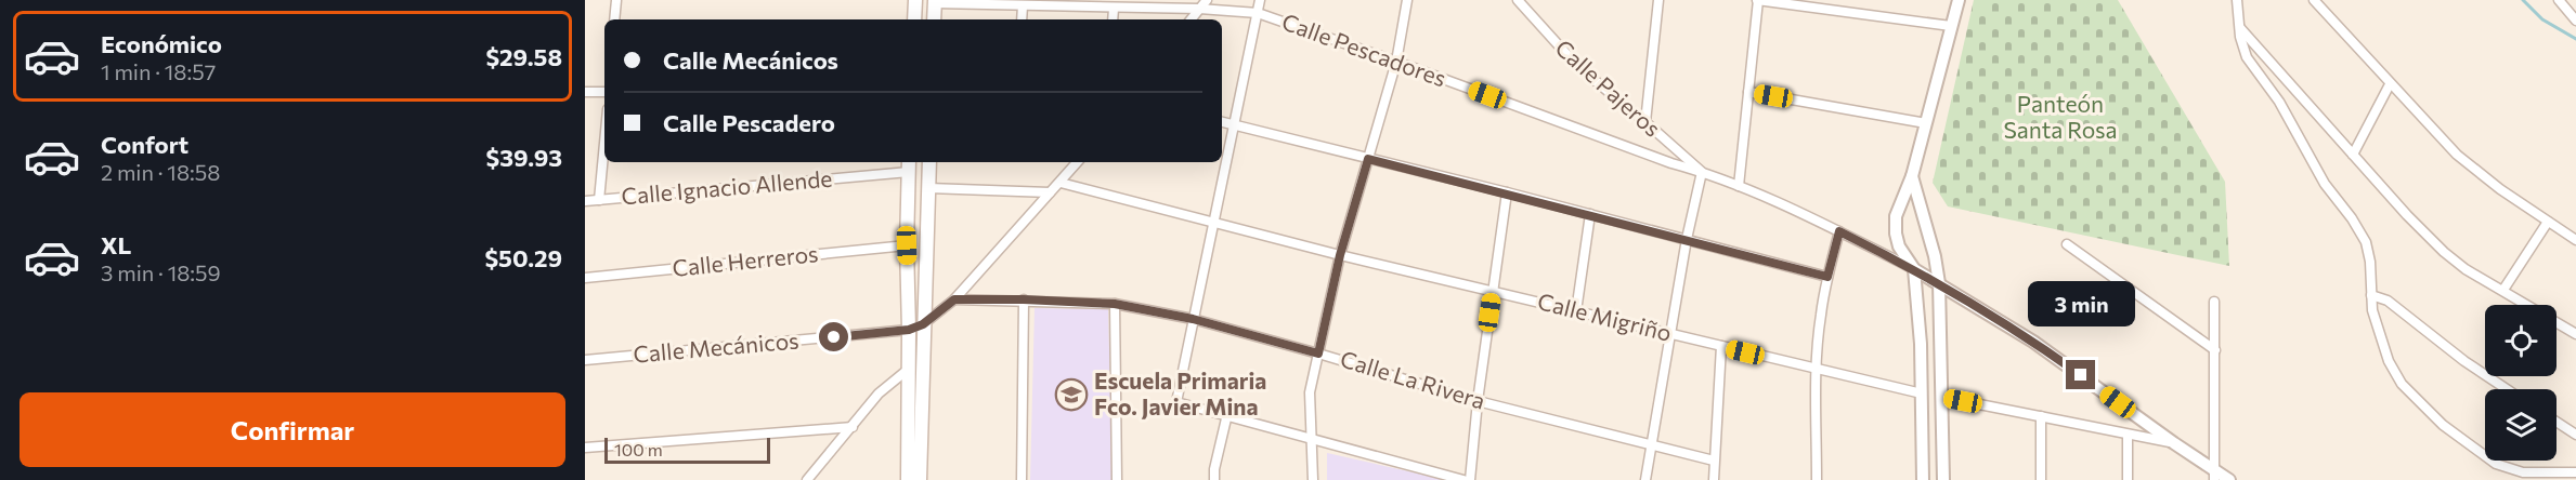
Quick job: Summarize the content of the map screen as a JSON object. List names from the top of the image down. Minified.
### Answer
{"streets":{"street":["Calle Pescadores","Calle Pajeros","Calle Ignacio Allende","Calle Herreros","Calle Migriño","Calle Mecánicos","Calle La Rivera"]},"crossings":[["Calle Pescadores","Calle Pajeros"],["Calle Migriño","Calle Mecánicos"],["Calle Mecánicos","Calle La Rivera"]],"parks":["Panteón Santa Rosa"],"places":{"school or university":["Escuela Primaria Fco. Javier Mina"]},"scale_bar":"100 m","page":{"list":[{"name":"Económico","note":"1 min · 18:57","value":"$29.58"},{"name":"Confort","note":"2 min · 18:58","value":"$39.93"},{"name":"XL","note":"3 min · 18:59","value":"$50.29"}],"banner":["Calle Mecánicos","Calle Pescadero"],"bubble":"3 min","buttons":"Confirmar","scale":"100 m"}}
